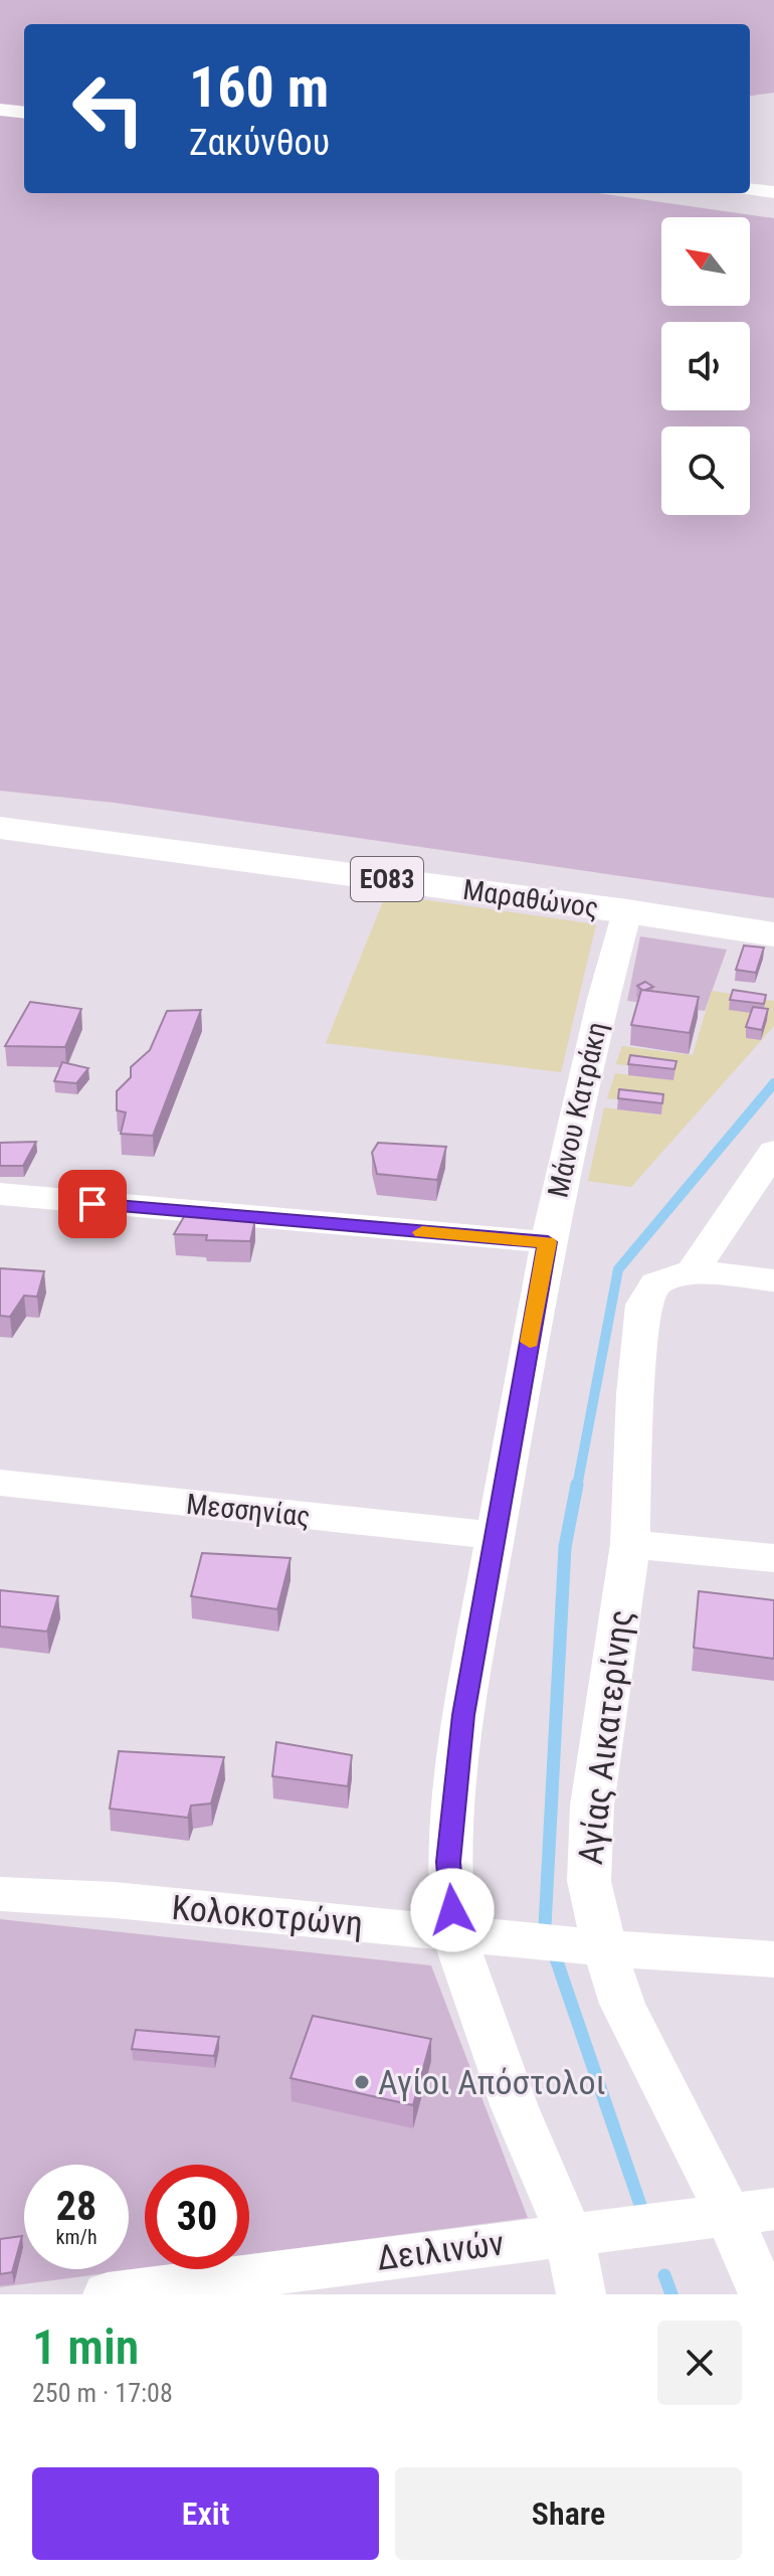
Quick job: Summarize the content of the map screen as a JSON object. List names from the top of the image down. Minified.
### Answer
{"streets":{"main road":["ΕΟ83","Μαραθώνος"],"street":["Μάνου Κατράκη","Μεσσηνίας","Αγίας Αικατερίνης","Κολοκοτρώνη","Δειλινών"]},"crossings":[["Μαραθώνος","Μάνου Κατράκη"],["Μάνου Κατράκη","Μεσσηνίας"],["Μάνου Κατράκη","Κολοκοτρώνη"],["Μάνου Κατράκη","Δειλινών"],["Αγίας Αικατερίνης","Κολοκοτρώνη"],["Αγίας Αικατερίνης","Δειλινών"]],"places":["Αγίοι Απόστολοι"],"north":"top left","page":{"turn":["160 m","Ζακύνθου"],"speed":"28 km/h","limit":"30","heading":["1 min","250 m · 17:08"],"buttons":["Exit","Share"]}}
